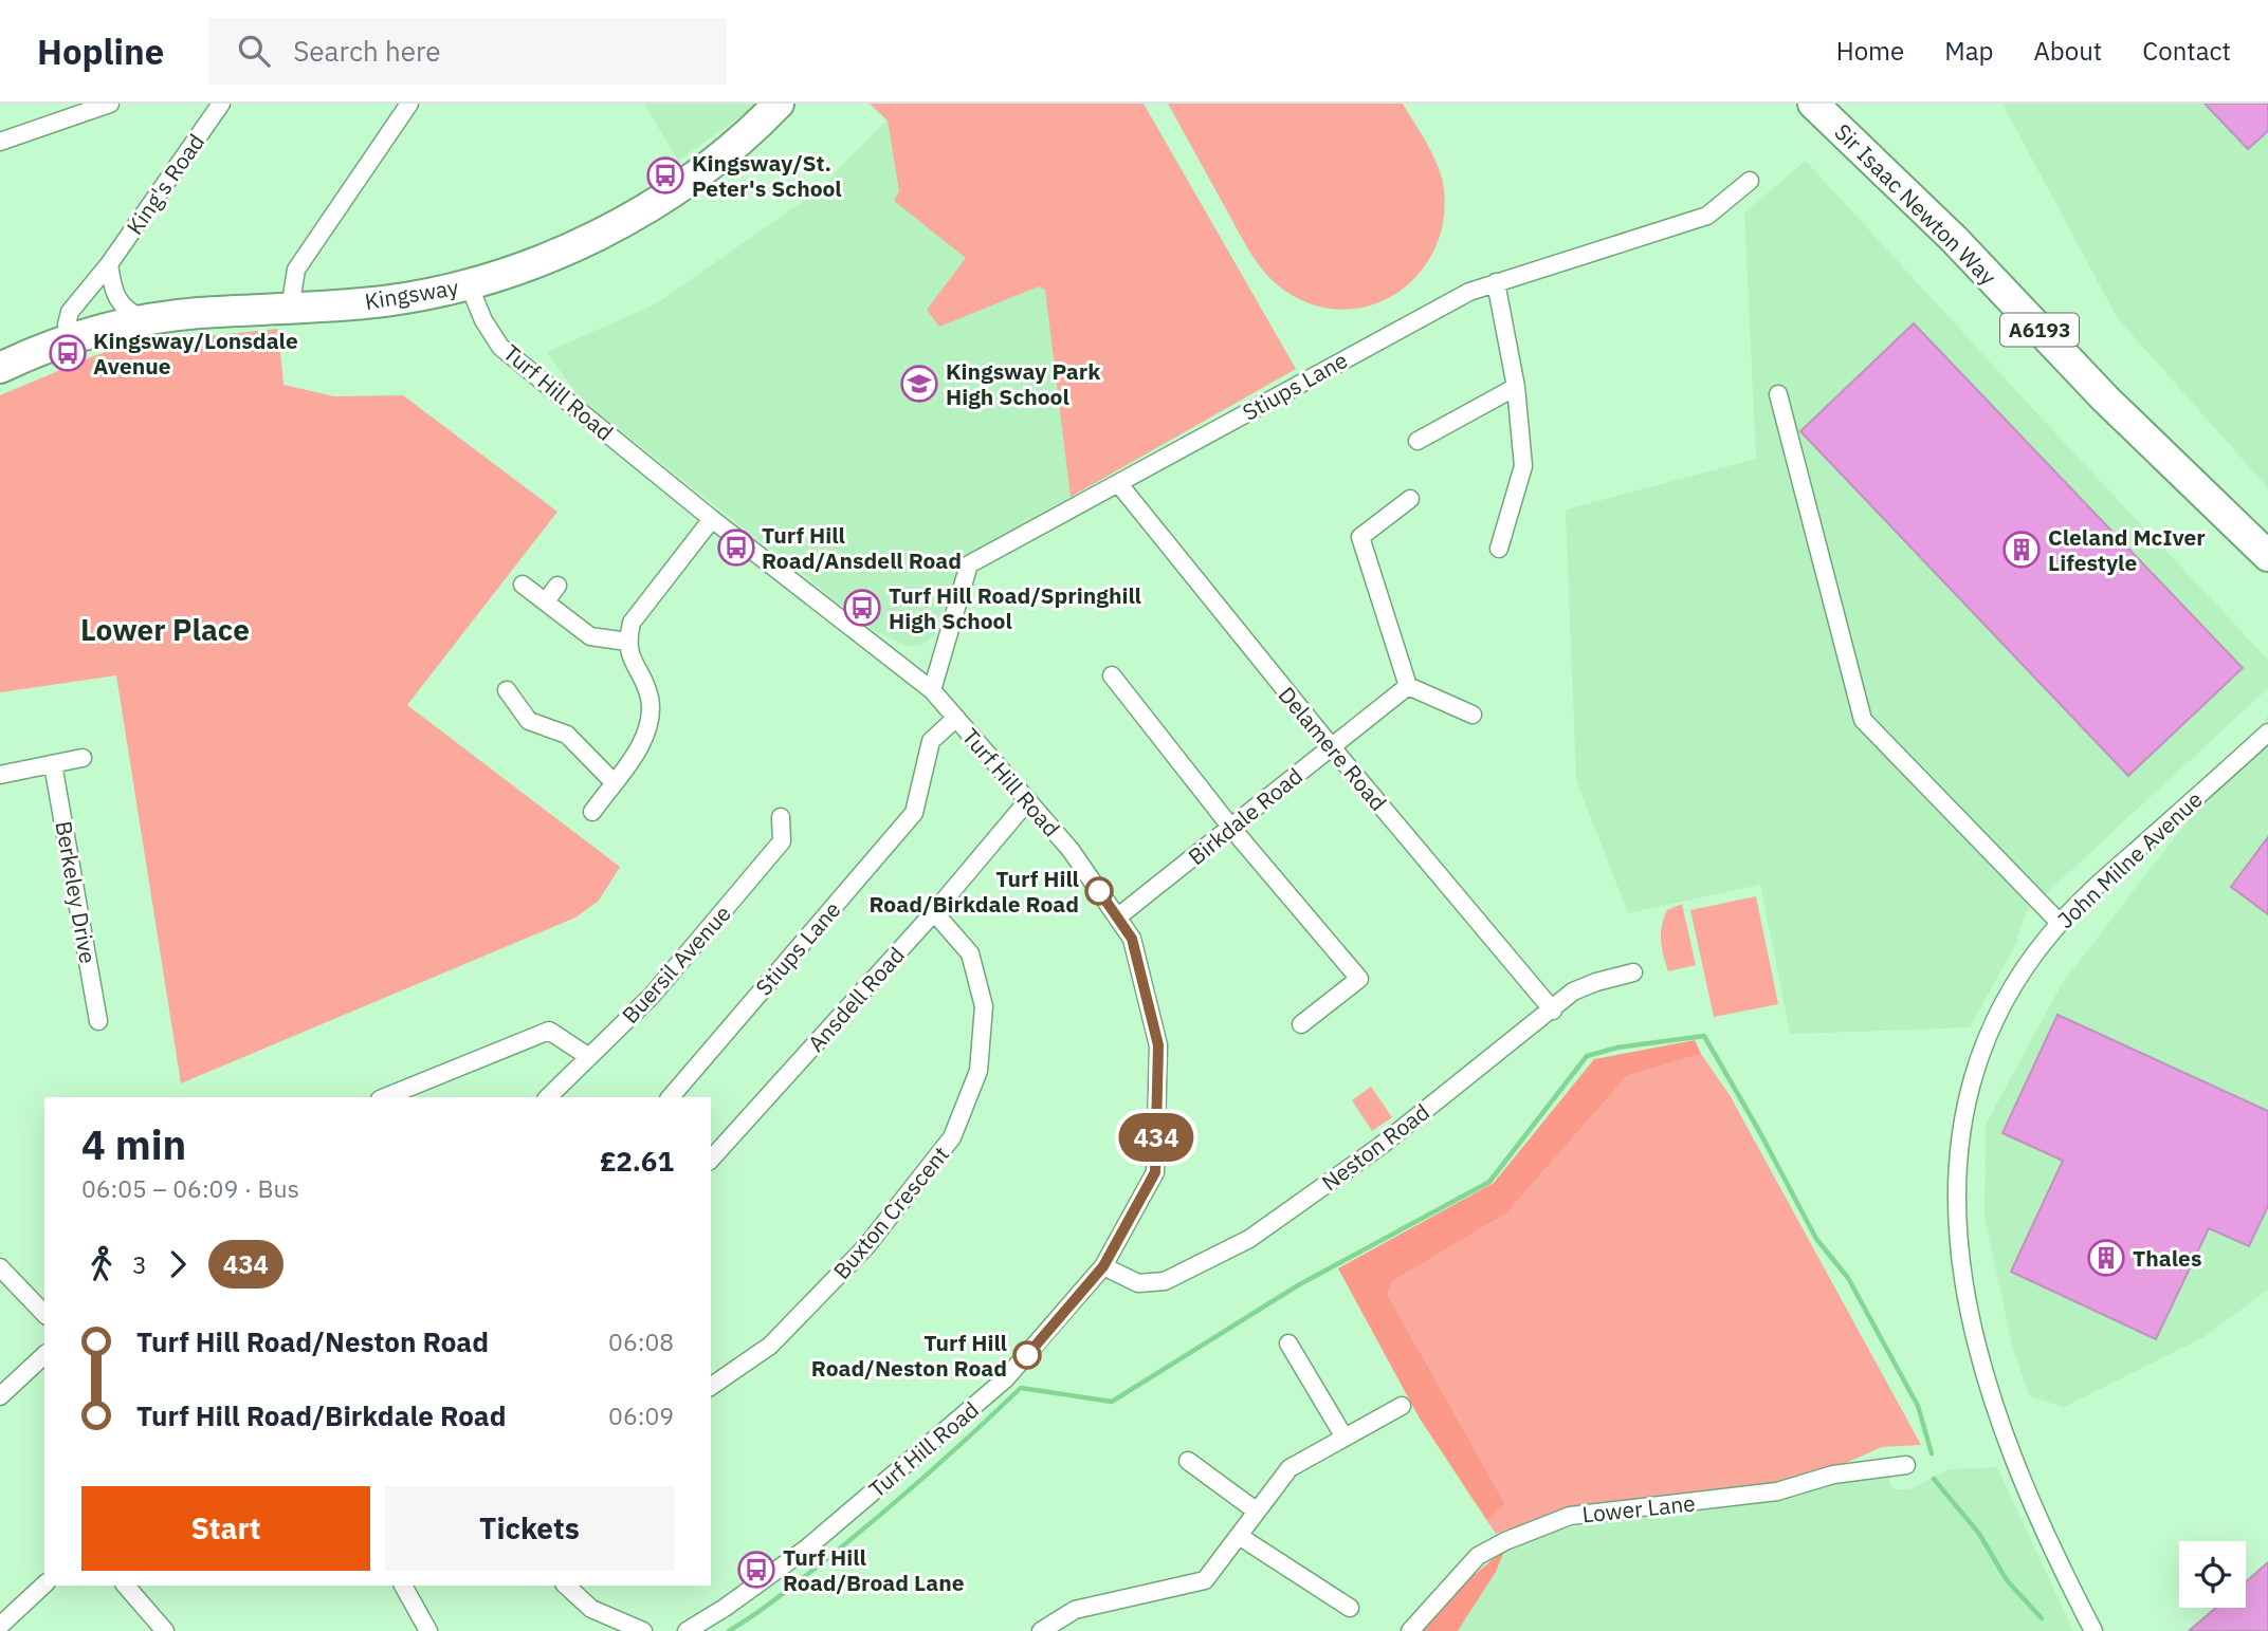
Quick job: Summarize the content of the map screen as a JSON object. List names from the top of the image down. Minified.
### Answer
{"streets":{"highway":["Sir Isaac Newton Way","Kingsway","A6193"],"street":["King's Road","Stiups Lane","Turf Hill Road","Delamere Road","Birkdale Road","John Milne Avenue","Berkeley Drive","Buersil Avenue","Ansdell Road","Neston Road","Buxton Crescent","Lower Lane"]},"crossings":[["King's Road","Kingsway"],["Kingsway","Turf Hill Road"],["Stiups Lane","Turf Hill Road"],["Stiups Lane","Delamere Road"],["Turf Hill Road","Birkdale Road"],["Turf Hill Road","Ansdell Road"],["Turf Hill Road","Neston Road"],["Delamere Road","Birkdale Road"],["Delamere Road","Neston Road"],["Ansdell Road","Buxton Crescent"]],"districts":["Lower Place"],"places":{"bus stop":["Kingsway/St. Peter's School","Kingsway/Lonsdale Avenue","Turf Hill Road/Ansdell Road","Turf Hill Road/Springhill High School","Turf Hill Road/Broad Lane"],"school or university":["Kingsway Park High School"],"building":["Cleland McIver Lifestyle","Thales"],"other":["Turf Hill Road/Birkdale Road","Turf Hill Road/Neston Road"]},"lines":["bus line 434"],"page":{"header":"Hopline","search":"Search here","nav":["Home","Map","About","Contact"],"on_map":"434","heading":["4 min","06:05 – 06:09 · Bus","£2.61"],"legs":["3","434"],"list":[{"name":"Turf Hill Road/Neston Road","value":"06:08"},{"name":"Turf Hill Road/Birkdale Road","value":"06:09"}],"buttons":["Start","Tickets"]}}
